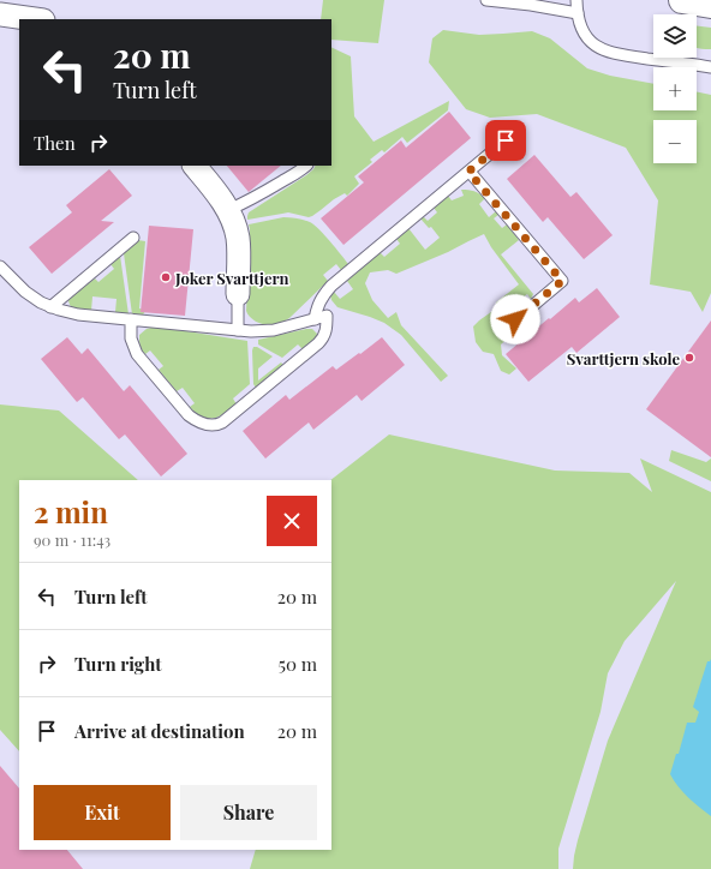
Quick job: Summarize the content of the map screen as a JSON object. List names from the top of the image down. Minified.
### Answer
{"places":["Joker Svarttjern","Svarttjern skole"],"page":{"map_buttons":["+","−"],"turn":["20 m","Turn left"],"then":"Then","heading":["2 min","90 m · 11:43"],"list":[{"name":"Turn left","value":"20 m"},{"name":"Turn right","value":"50 m"},{"name":"Arrive at destination","value":"20 m"}],"buttons":["Exit","Share"]}}
